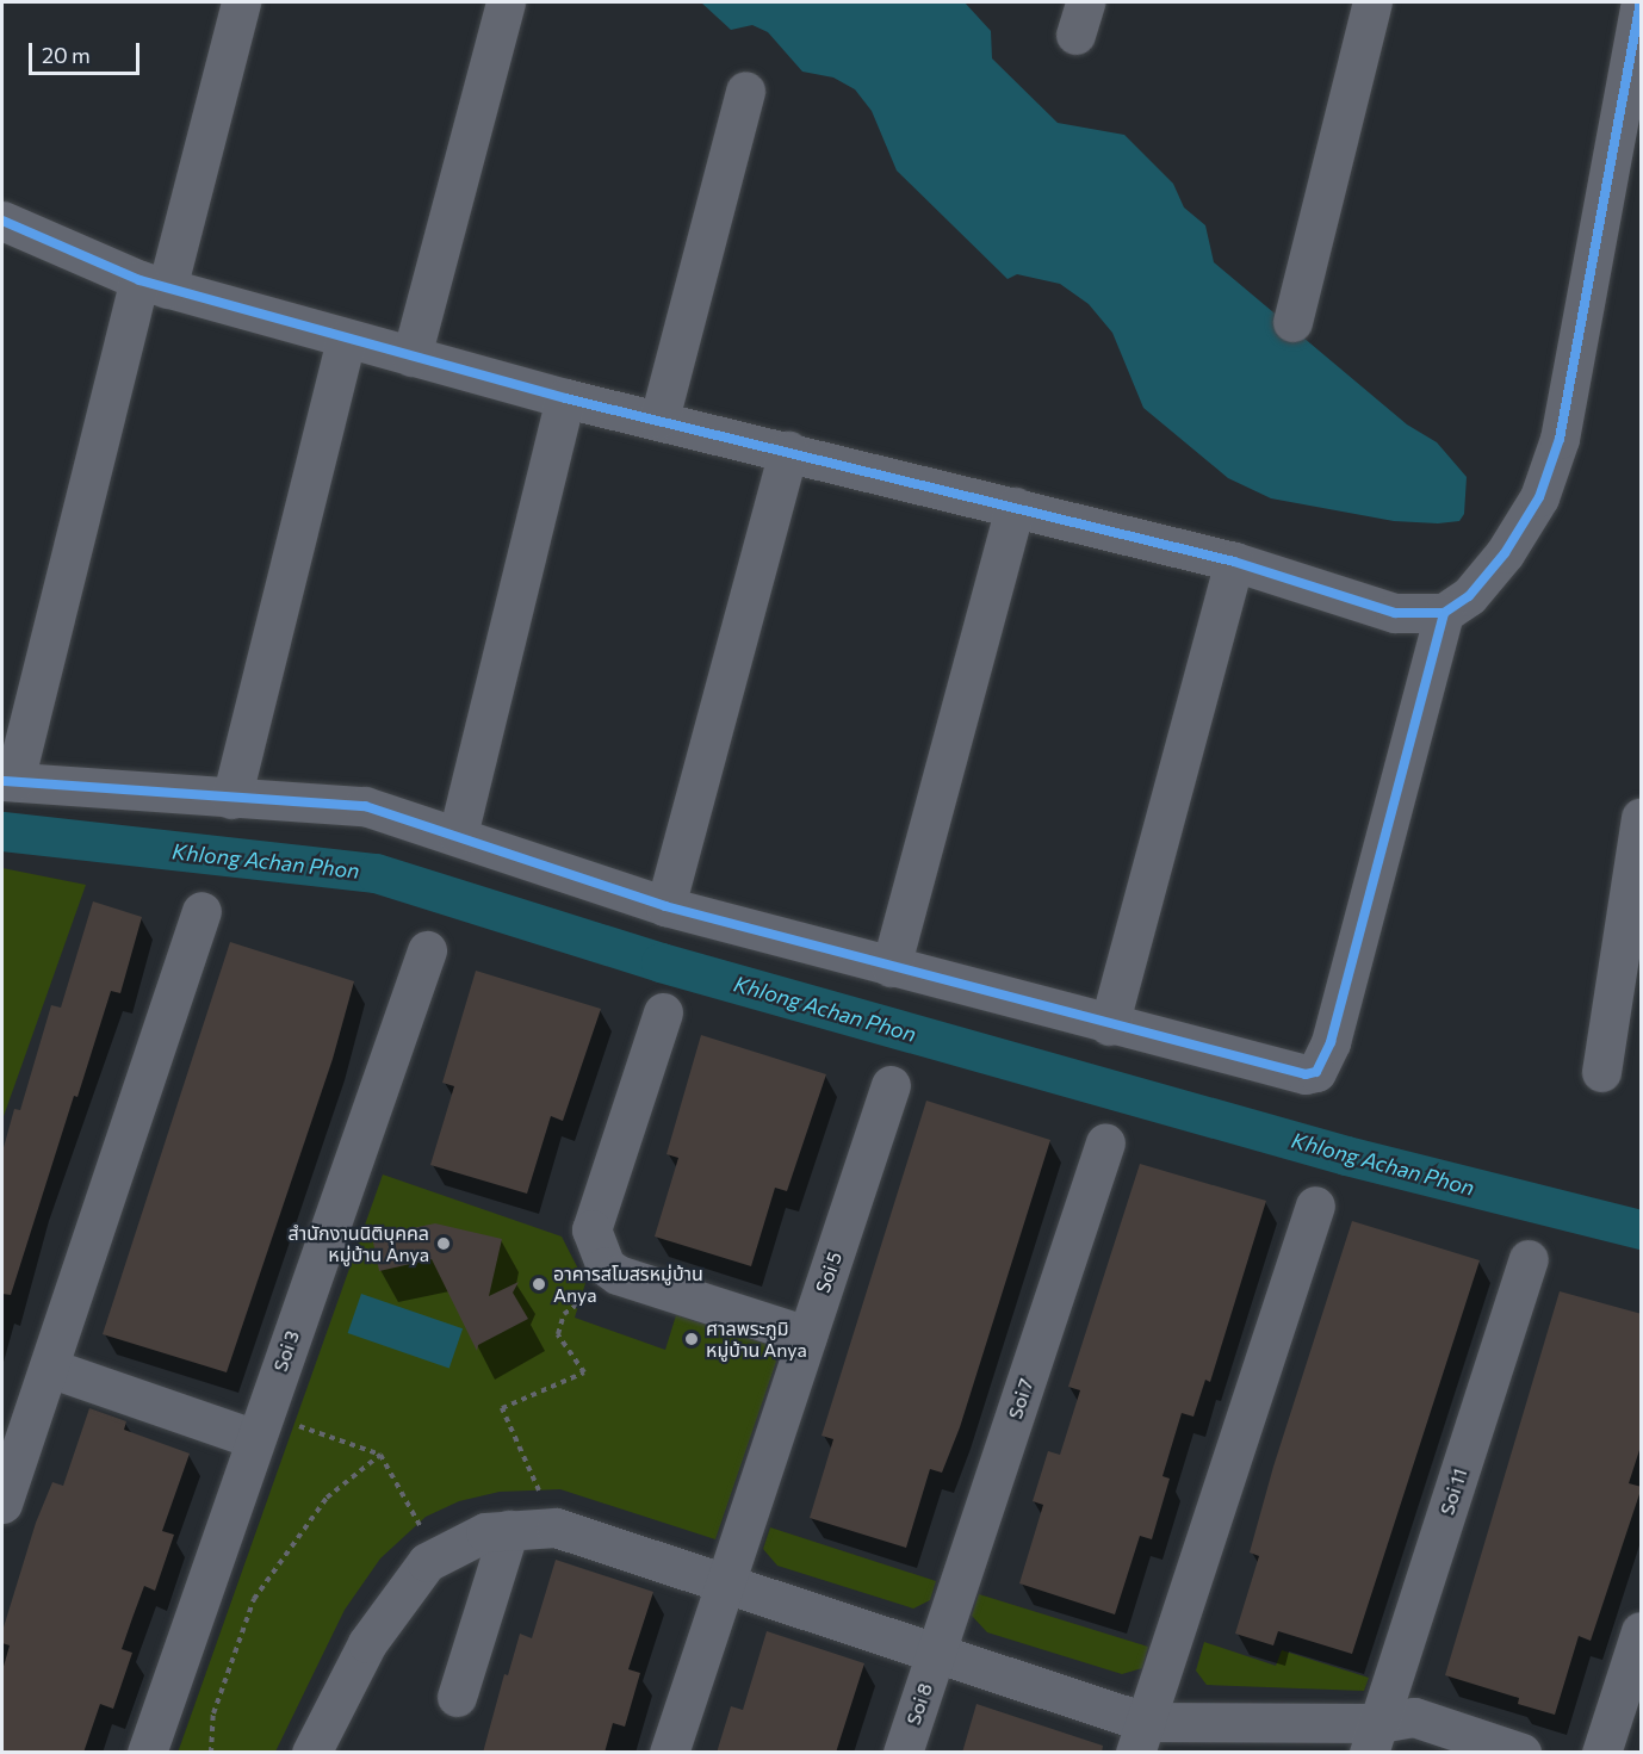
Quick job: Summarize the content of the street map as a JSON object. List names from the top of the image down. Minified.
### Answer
{"streets":{"street":["Soi 5","Soi 3","Soi 7","Soi 11","Soi 8"]},"crossings":[["Soi 7","Soi 8"]],"water":["Khlong Achan Phon"],"places":["สำนักงานนิติบุคคล หมู่บ้าน Anya","อาคารสโมสรหมู่บ้าน Anya","ศาลพระภูมิ หมู่บ้าน Anya"],"scale_bar":"20 m"}
